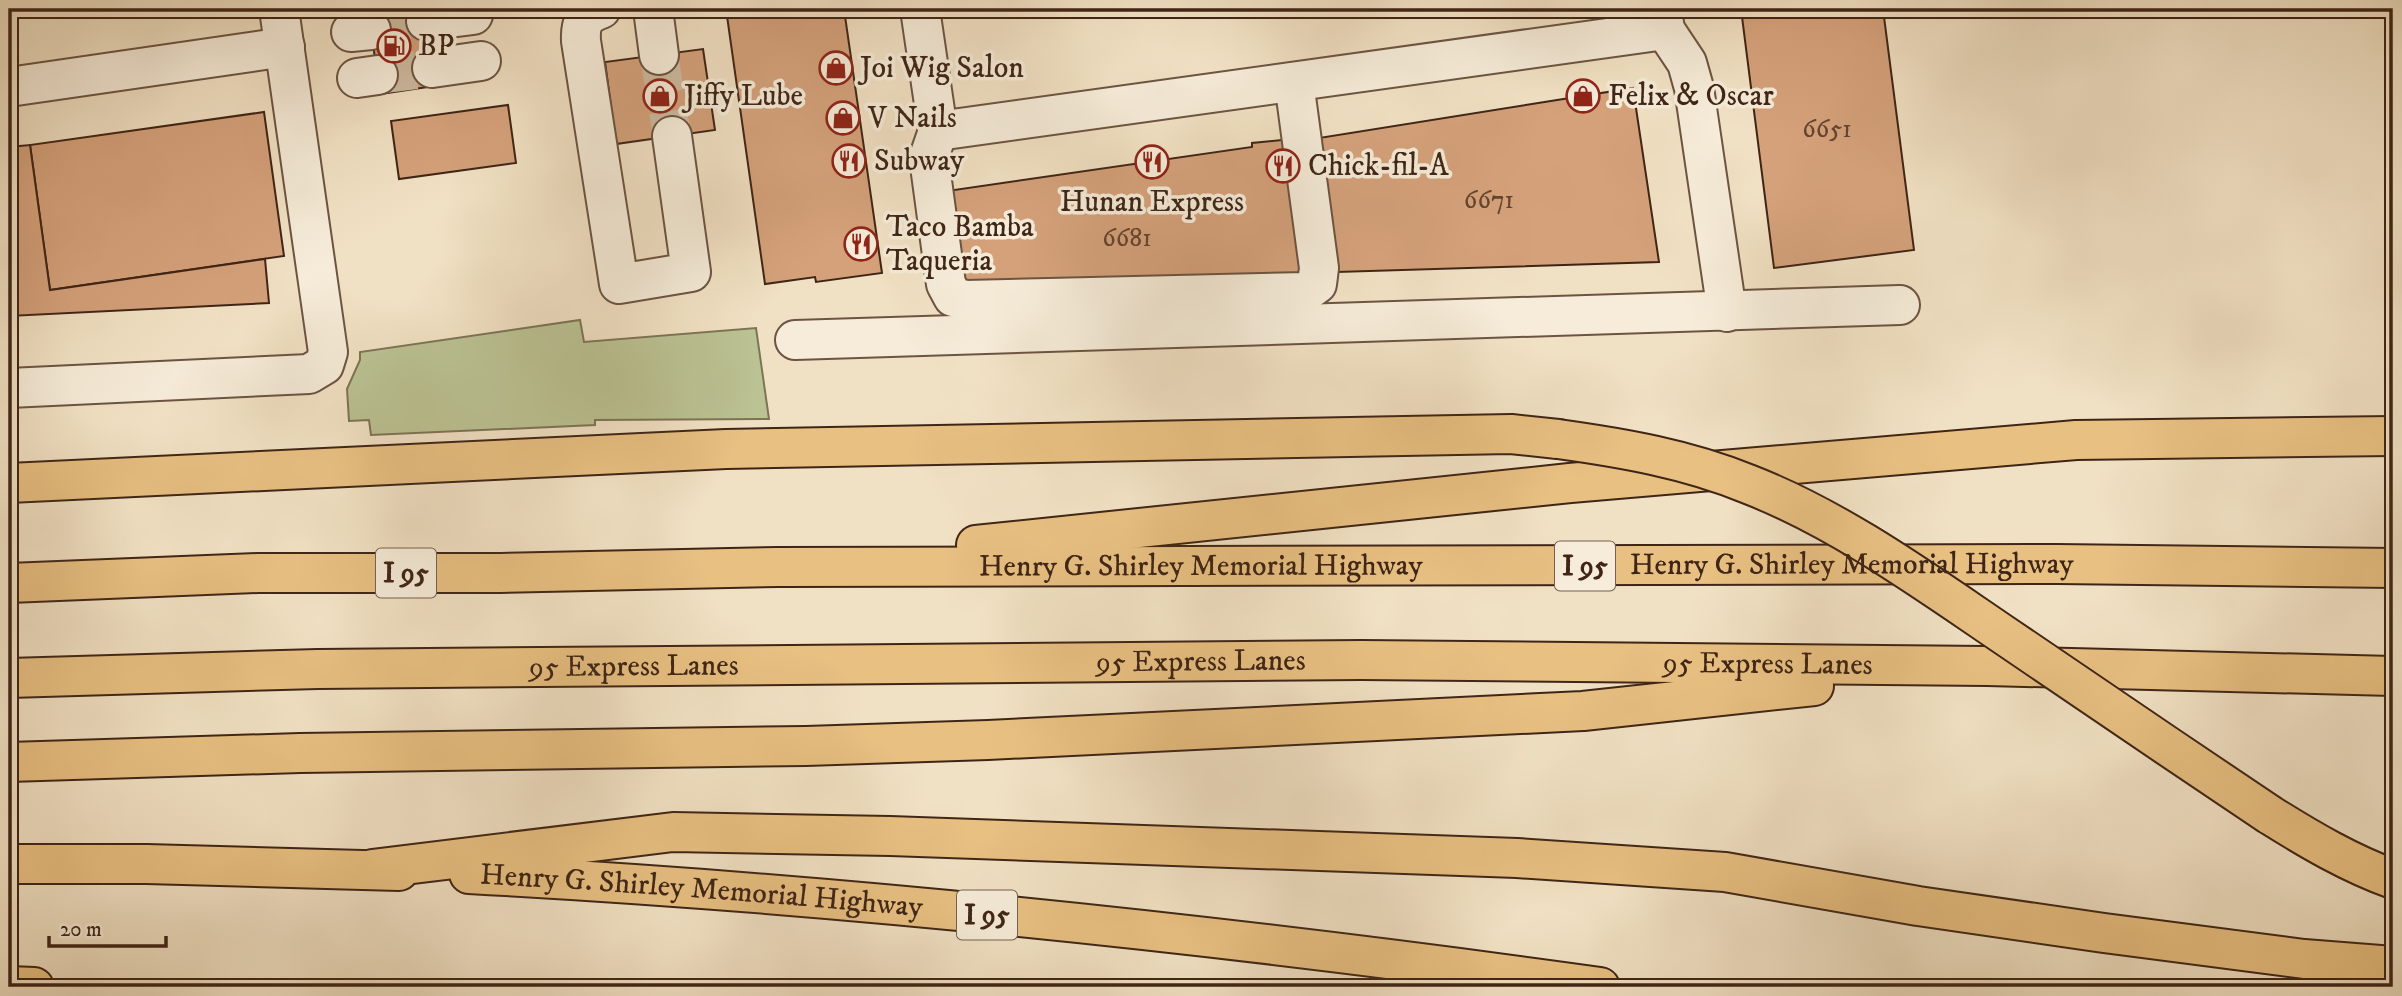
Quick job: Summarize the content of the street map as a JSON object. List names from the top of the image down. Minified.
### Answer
{"streets":{"highway":["Henry G. Shirley Memorial Highway","I 95","95 Express Lanes"]},"places":{"fuel station":["BP"],"shop":["Joi Wig Salon","Jiffy Lube","Felix & Oscar","V Nails"],"restaurant":["Subway","Hunan Express","Chick-fil-A","Taco Bamba Taqueria"]},"house_numbers":["6651","6671","6681"],"scale_bar":"20 m"}
